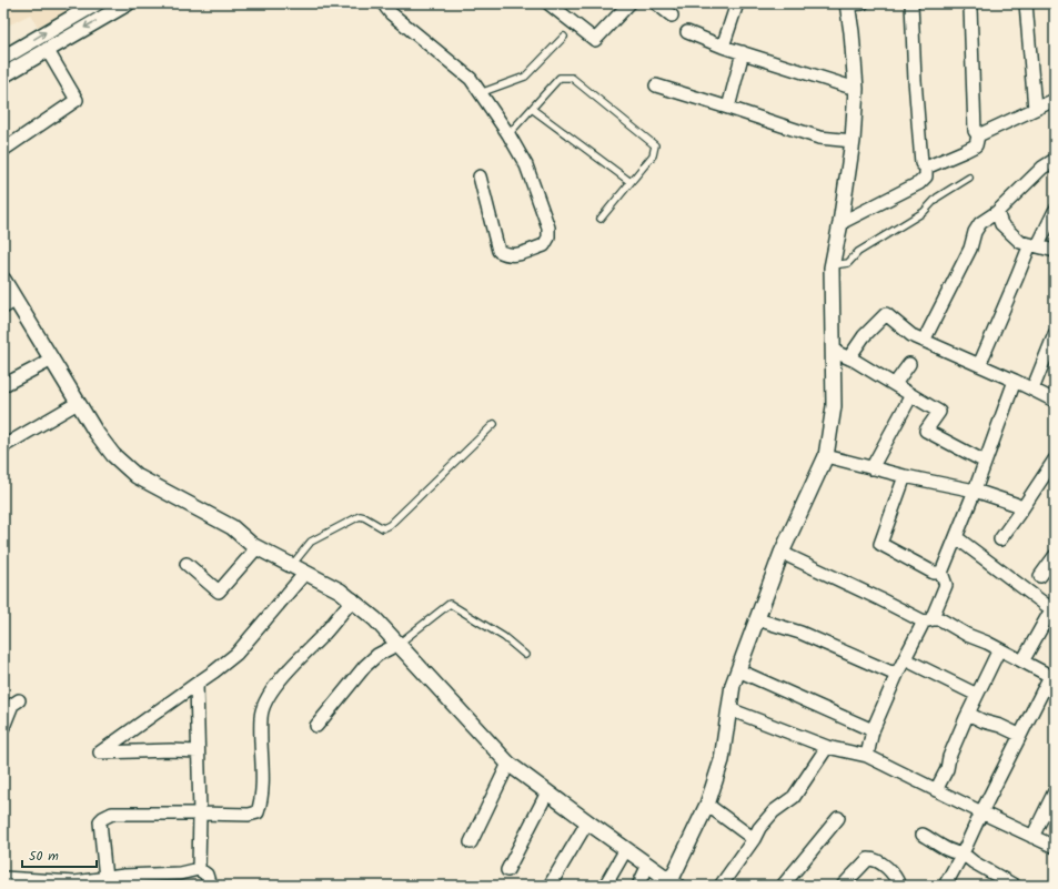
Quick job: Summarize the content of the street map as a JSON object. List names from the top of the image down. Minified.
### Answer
{"scale_bar":"50 m"}
